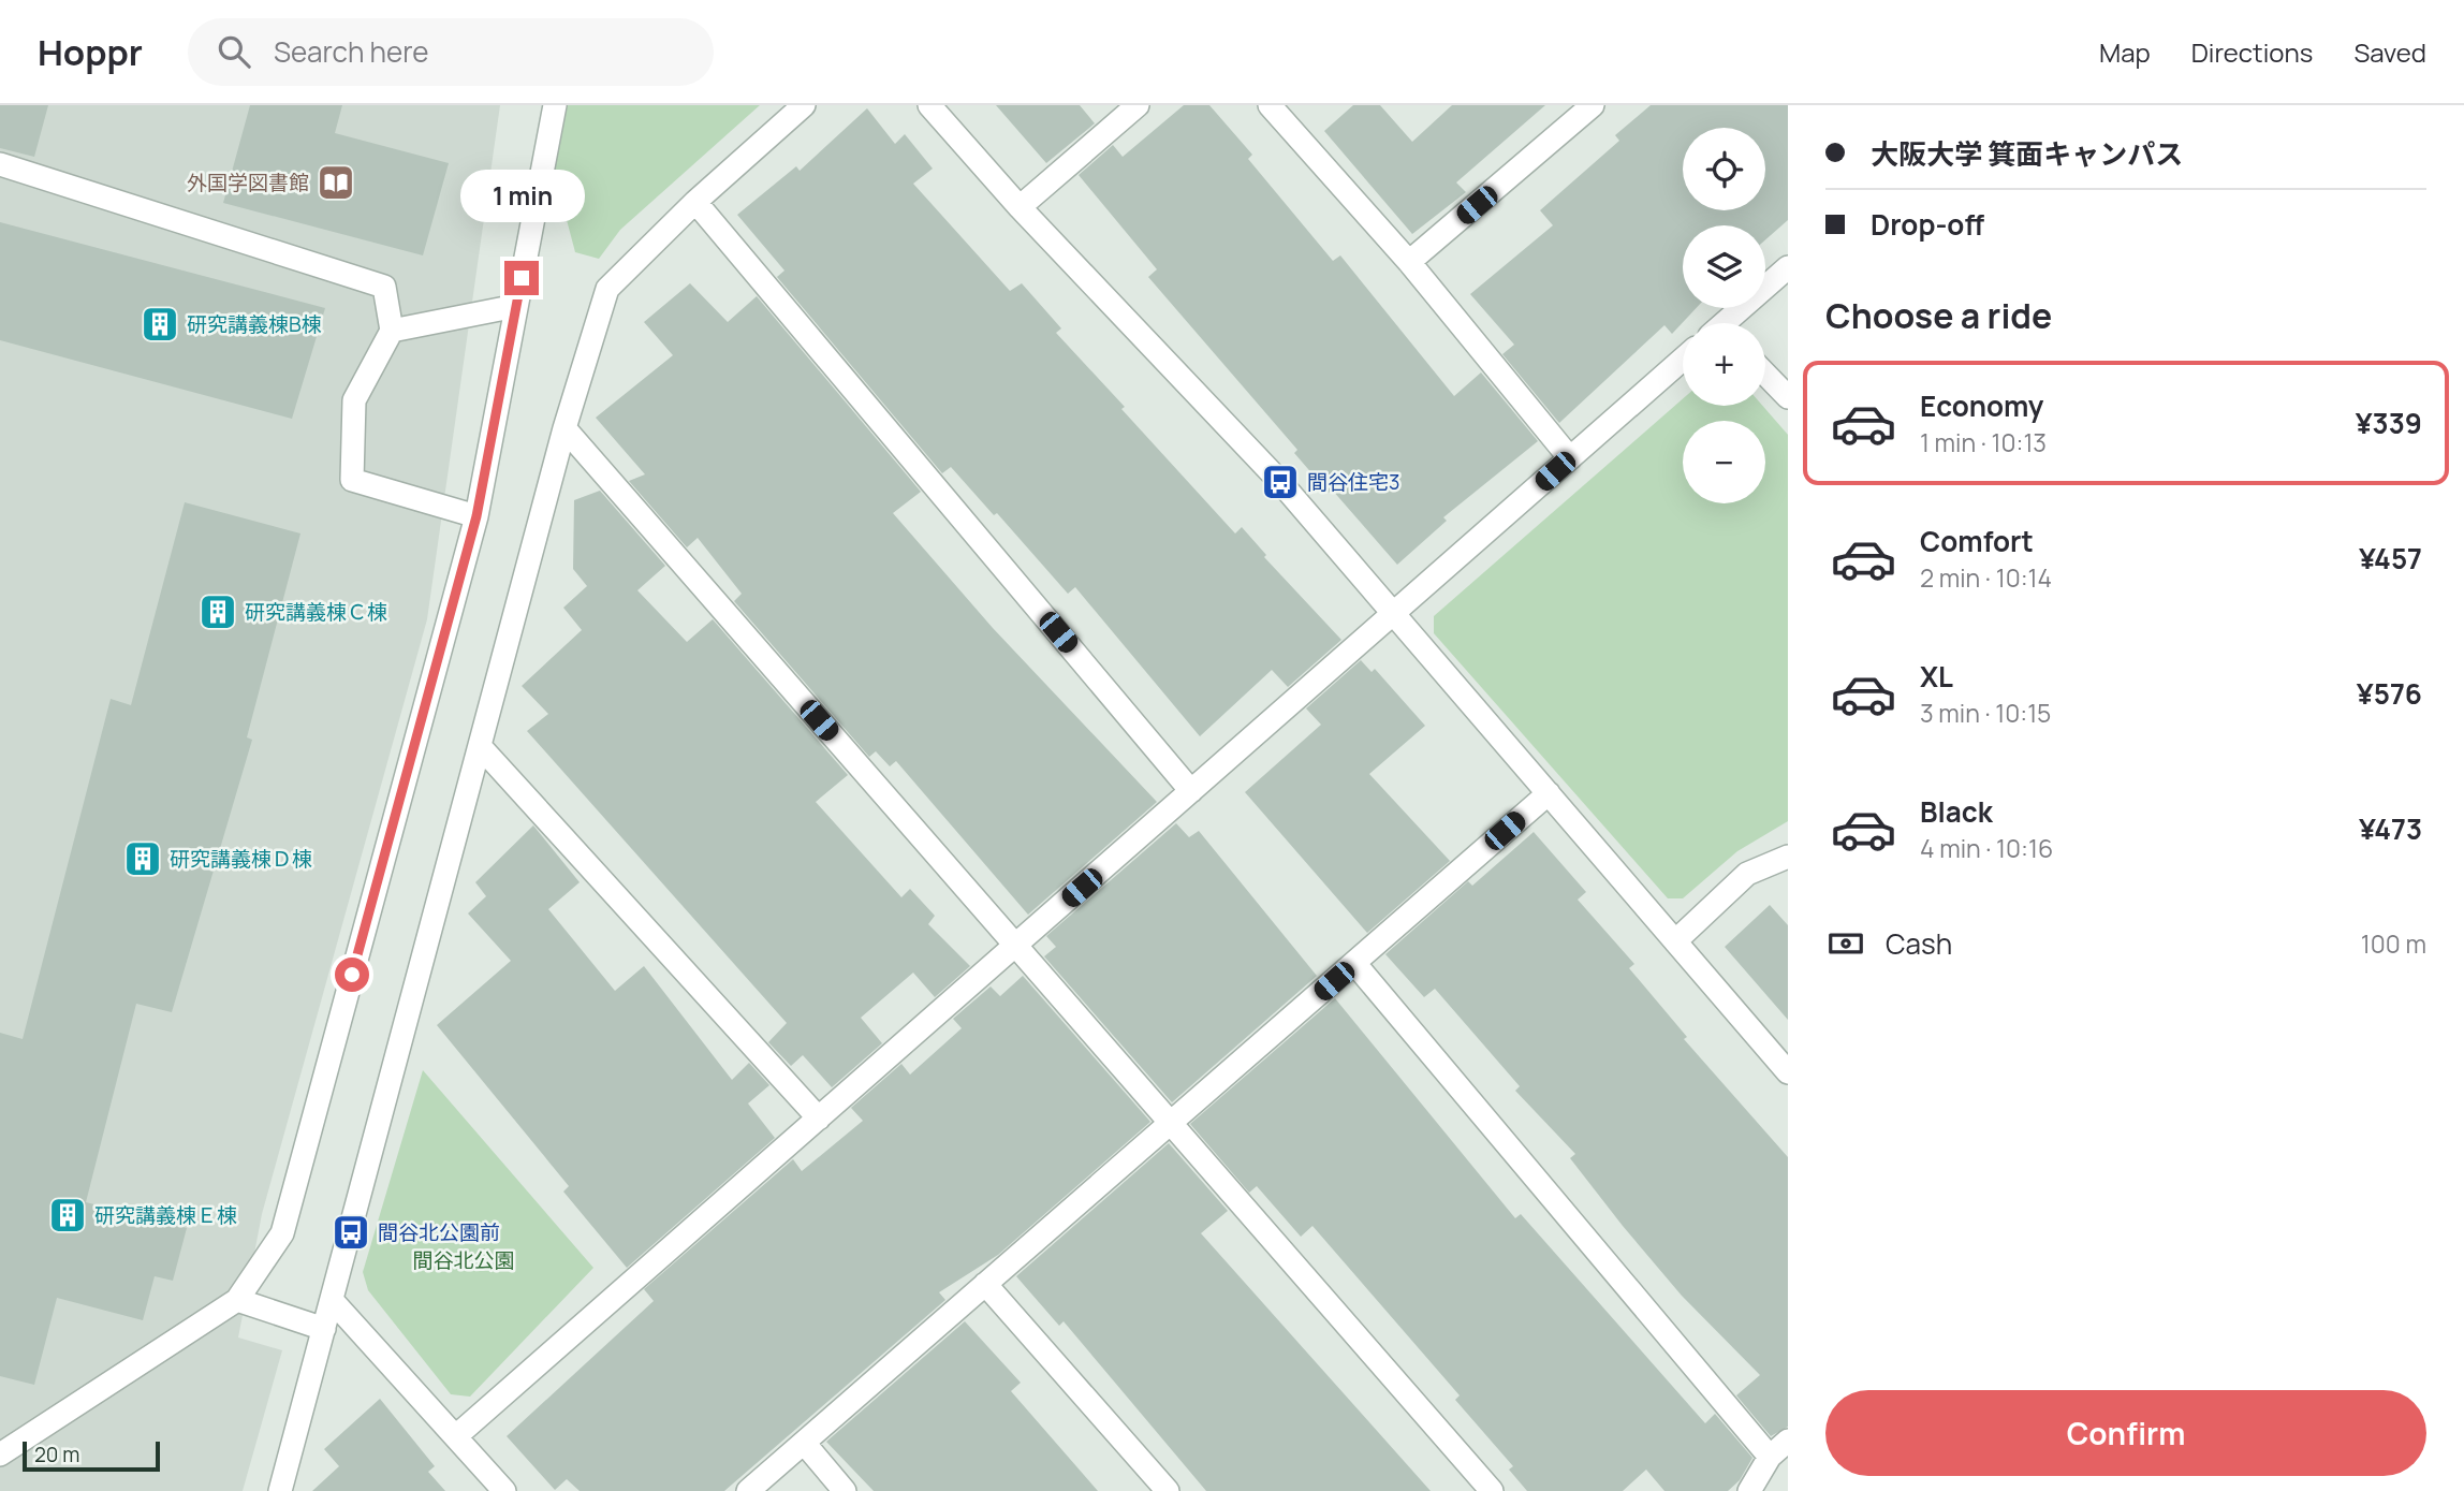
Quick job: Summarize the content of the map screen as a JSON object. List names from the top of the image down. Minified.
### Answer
{"parks":["間谷北公園"],"places":{"library":["外国学図書館"],"building":["研究講義棟B棟","研究講義棟Ｃ棟","研究講義棟Ｄ棟","研究講義棟Ｅ棟"],"bus stop":["間谷住宅3","間谷北公園前"]},"scale_bar":"20 m","page":{"header":"Hoppr","search":"Search here","nav":["Map","Directions","Saved"],"banner":["大阪大学 箕面キャンパス","Drop-off"],"map_buttons":["+","−"],"bubble":"1 min","heading":"Choose a ride","list":[{"name":"Economy","note":"1 min · 10:13","value":"¥339"},{"name":"Comfort","note":"2 min · 10:14","value":"¥457"},{"name":"XL","note":"3 min · 10:15","value":"¥576"},{"name":"Black","note":"4 min · 10:16","value":"¥473"}],"pay":["Cash","100 m"],"buttons":"Confirm","scale":"20 m"}}
